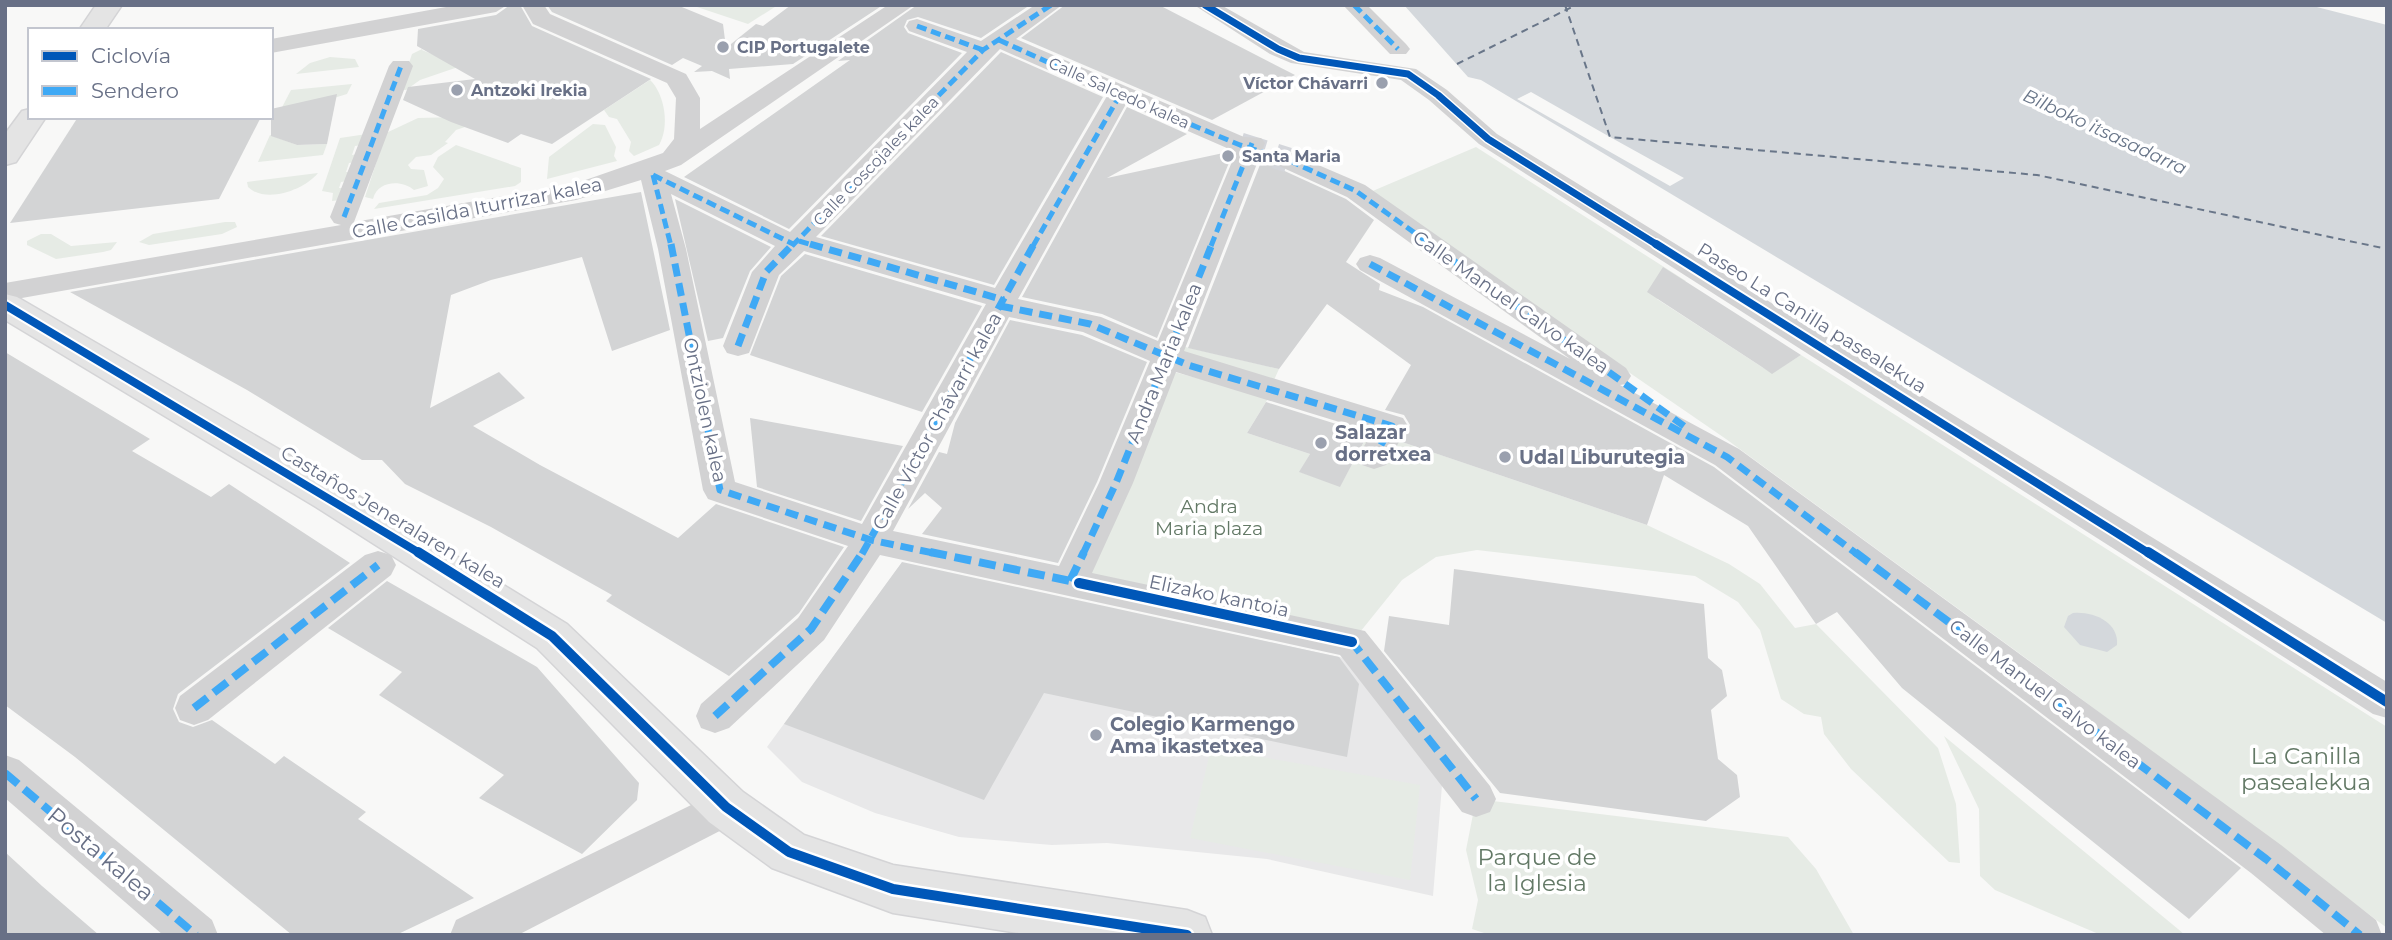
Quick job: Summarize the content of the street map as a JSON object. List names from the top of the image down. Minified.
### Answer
{"streets":{"street":["Calle Salcedo kalea","Calle Coscojales kalea","Calle Casilda Iturrizar kalea","Calle Manuel Calvo kalea","Paseo La Canilla pasealekua","Andra Maria kalea","Ontziolen kalea","Calle Víctor Chávarri kalea","Castaños Jeneralaren kalea","Elizako kantoia","Posta kalea"]},"crossings":[["Calle Salcedo kalea","Calle Coscojales kalea"],["Calle Salcedo kalea","Calle Casilda Iturrizar kalea"],["Calle Salcedo kalea","Andra Maria kalea"],["Calle Salcedo kalea","Calle Víctor Chávarri kalea"],["Calle Casilda Iturrizar kalea","Ontziolen kalea"],["Andra Maria kalea","Elizako kantoia"],["Ontziolen kalea","Calle Víctor Chávarri kalea"],["Ontziolen kalea","Elizako kantoia"],["Calle Víctor Chávarri kalea","Elizako kantoia"]],"water":["Bilboko itsasadarra"],"parks":["Andra Maria plaza","La Canilla pasealekua","Parque de la Iglesia"],"places":["CIP Portugalete","Víctor Chávarri","Antzoki Irekia","Santa Maria","Salazar dorretxea","Udal Liburutegia","Colegio Karmengo Ama ikastetxea"],"legend":["Ciclovía","Sendero"]}
